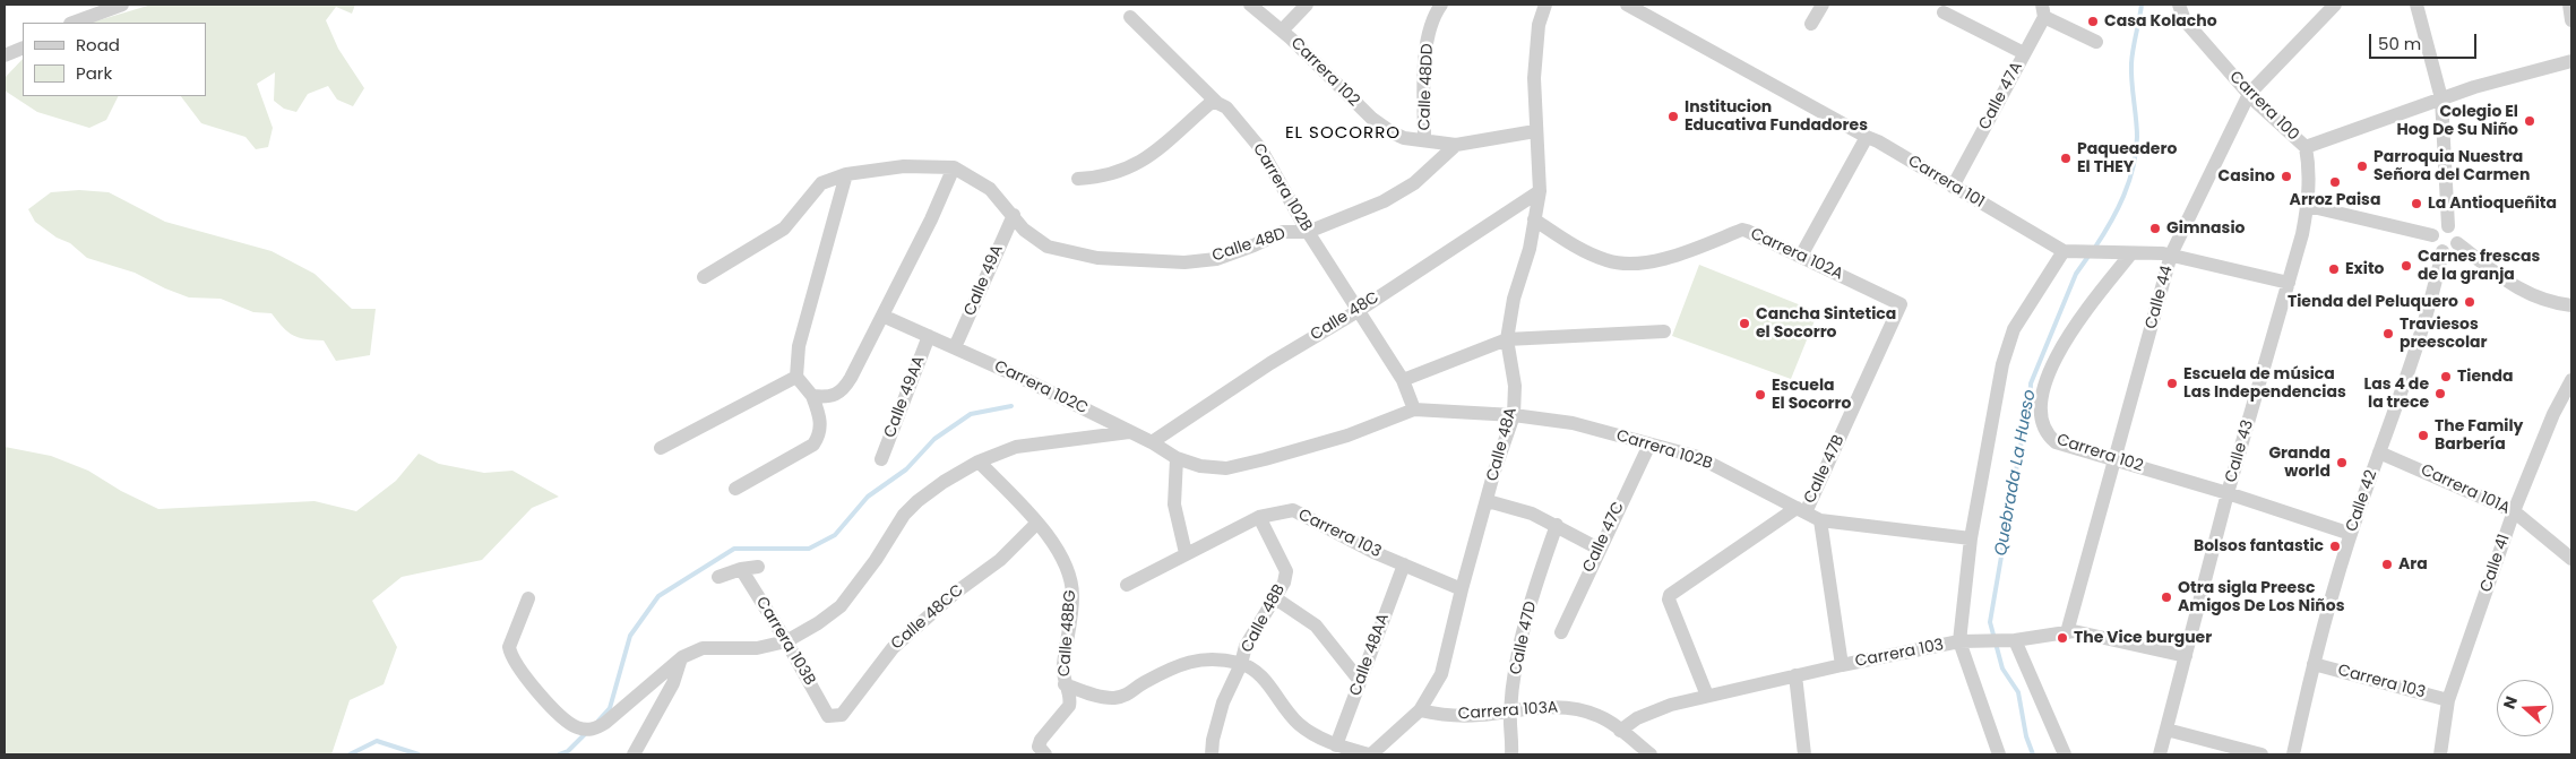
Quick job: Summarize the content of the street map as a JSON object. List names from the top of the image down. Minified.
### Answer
{"streets":{"street":["Carrera 102","Calle 48DD","Calle 47A","Carrera 100","Carrera 101","Carrera 102B","Calle 48D","Carrera 102A","Calle 49A","Calle 44","Calle 48C","Carrera 102C","Calle 49AA","Calle 48A","Calle 43","Calle 47B","Carrera 101A","Calle 42","Carrera 103","Calle 47C","Calle 41","Calle 48CC","Calle 48B","Calle 48BG","Calle 47D","Carrera 103B","Calle 48AA","Carrera 103A"]},"crossings":[["Carrera 102","Calle 48DD"],["Carrera 102","Carrera 101"],["Carrera 102","Calle 48D"],["Carrera 102","Calle 44"],["Carrera 102","Calle 48A"],["Carrera 102","Calle 43"],["Carrera 102","Calle 42"],["Calle 47A","Carrera 101"],["Carrera 100","Calle 44"],["Carrera 100","Calle 43"],["Carrera 101","Calle 44"],["Carrera 101","Calle 43"],["Carrera 102B","Calle 48D"],["Carrera 102B","Calle 48C"],["Carrera 102B","Carrera 102C"],["Carrera 102B","Calle 48A"],["Carrera 102B","Calle 47B"],["Carrera 102B","Calle 47C"],["Calle 48D","Calle 49A"],["Carrera 102A","Calle 48A"],["Carrera 102A","Calle 47B"],["Calle 49A","Carrera 102C"],["Calle 44","Carrera 103"],["Calle 48C","Carrera 102C"],["Calle 48C","Calle 48A"],["Carrera 102C","Calle 49AA"],["Calle 48A","Carrera 103"],["Calle 48A","Carrera 103A"],["Calle 43","Carrera 103"],["Calle 47B","Carrera 103"],["Carrera 101A","Calle 42"],["Carrera 101A","Calle 41"],["Calle 42","Carrera 103"],["Carrera 103","Calle 41"],["Carrera 103","Calle 48B"],["Carrera 103","Calle 48AA"],["Carrera 103","Carrera 103A"],["Calle 48CC","Calle 48BG"],["Calle 48CC","Carrera 103B"],["Calle 47D","Carrera 103A"]],"districts":["EL SOCORRO"],"water":["Quebrada La Hueso"],"places":["Casa Kolacho","Institucion Educativa Fundadores","Colegio El Hog De Su Niño","Paqueadero El THEY","Parroquia Nuestra Señora del Carmen","Casino","Arroz Paisa","La Antioqueñita","Gimnasio","Carnes frescas de la granja","Exito","Tienda del Peluquero","Cancha Sintetica el Socorro","Traviesos preescolar","Tienda","Escuela de música Las Independencias","Las 4 de la trece","Escuela El Socorro","The Family Barbería","Granda world","Bolsos fantastic","Ara","Otra sigla Preesc Amigos De Los Niños","The Vice burguer"],"legend":["Road","Park"],"scale_bar":"50 m","north":"left"}
